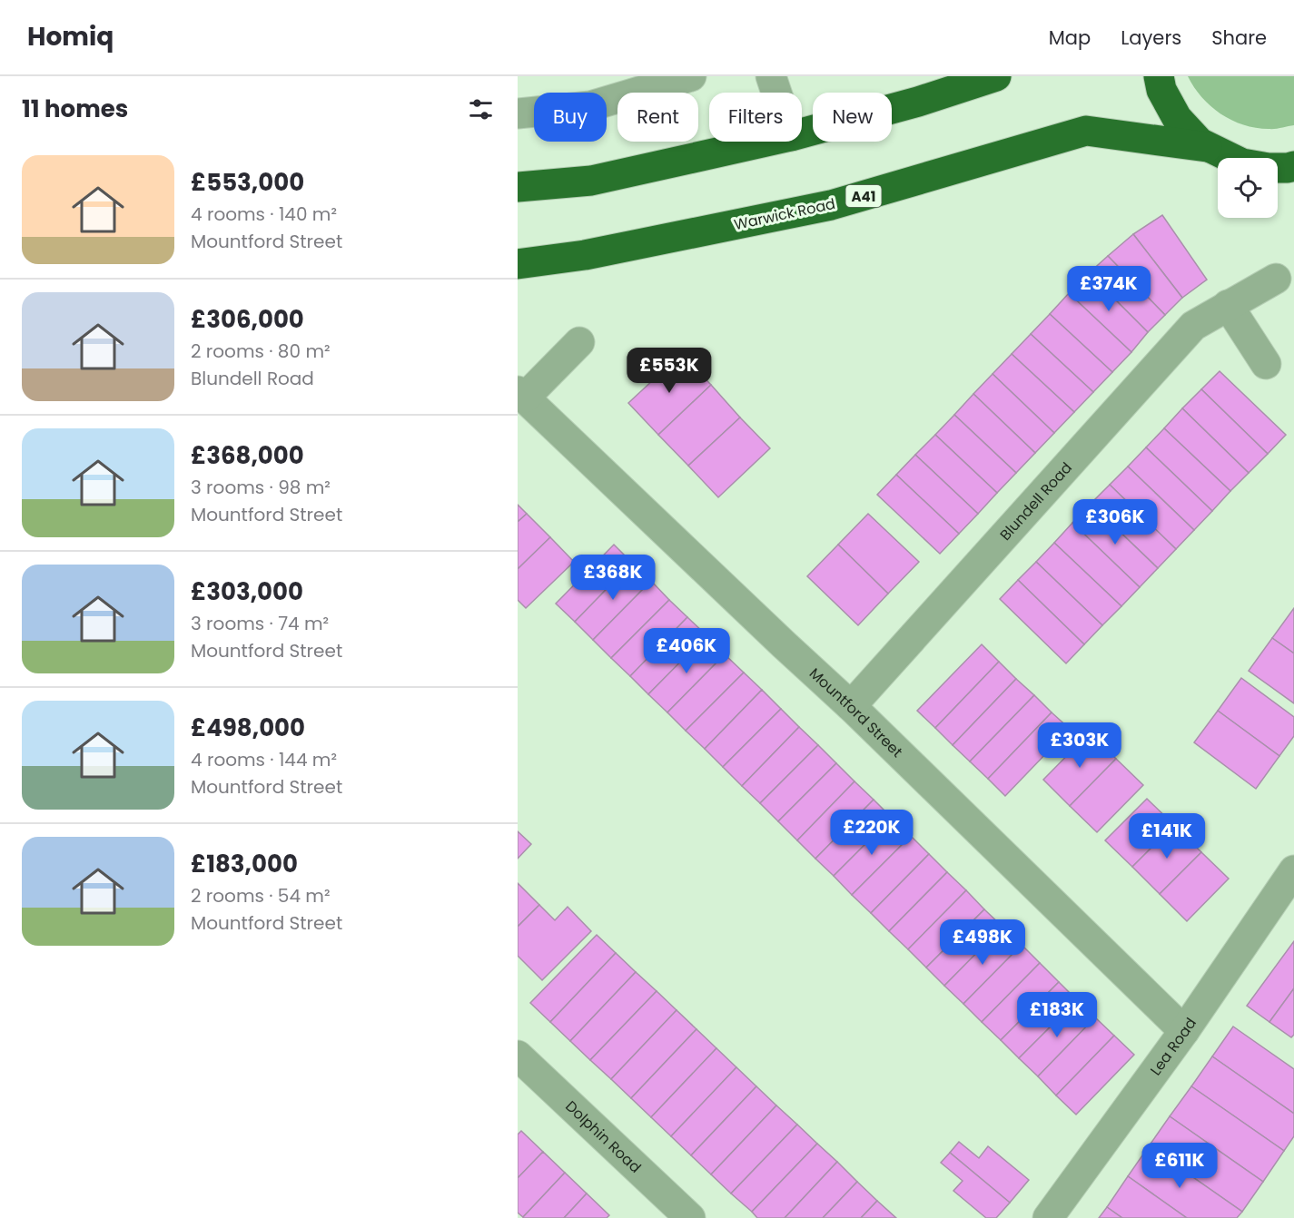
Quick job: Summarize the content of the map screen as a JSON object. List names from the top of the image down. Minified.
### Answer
{"streets":{"highway":["A41","Warwick Road"],"street":["Blundell Road","Mountford Street","Lea Road","Dolphin Road"]},"crossings":[["Blundell Road","Mountford Street"],["Mountford Street","Lea Road"]],"page":{"header":"Homiq","nav":["Map","Layers","Share"],"heading":"11 homes","chip":["Buy","Rent","Filters","New"],"list":[{"name":"£553,000","note":"4 rooms · 140 m² · Mountford Street"},{"name":"£306,000","note":"2 rooms · 80 m² · Blundell Road"},{"name":"£368,000","note":"3 rooms · 98 m² · Mountford Street"},{"name":"£303,000","note":"3 rooms · 74 m² · Mountford Street"},{"name":"£498,000","note":"4 rooms · 144 m² · Mountford Street"},{"name":"£183,000","note":"2 rooms · 54 m² · Mountford Street"}],"price":["£374K","£553K","£306K","£368K","£406K","£303K","£220K","£141K","£498K","£183K","£611K"]}}
